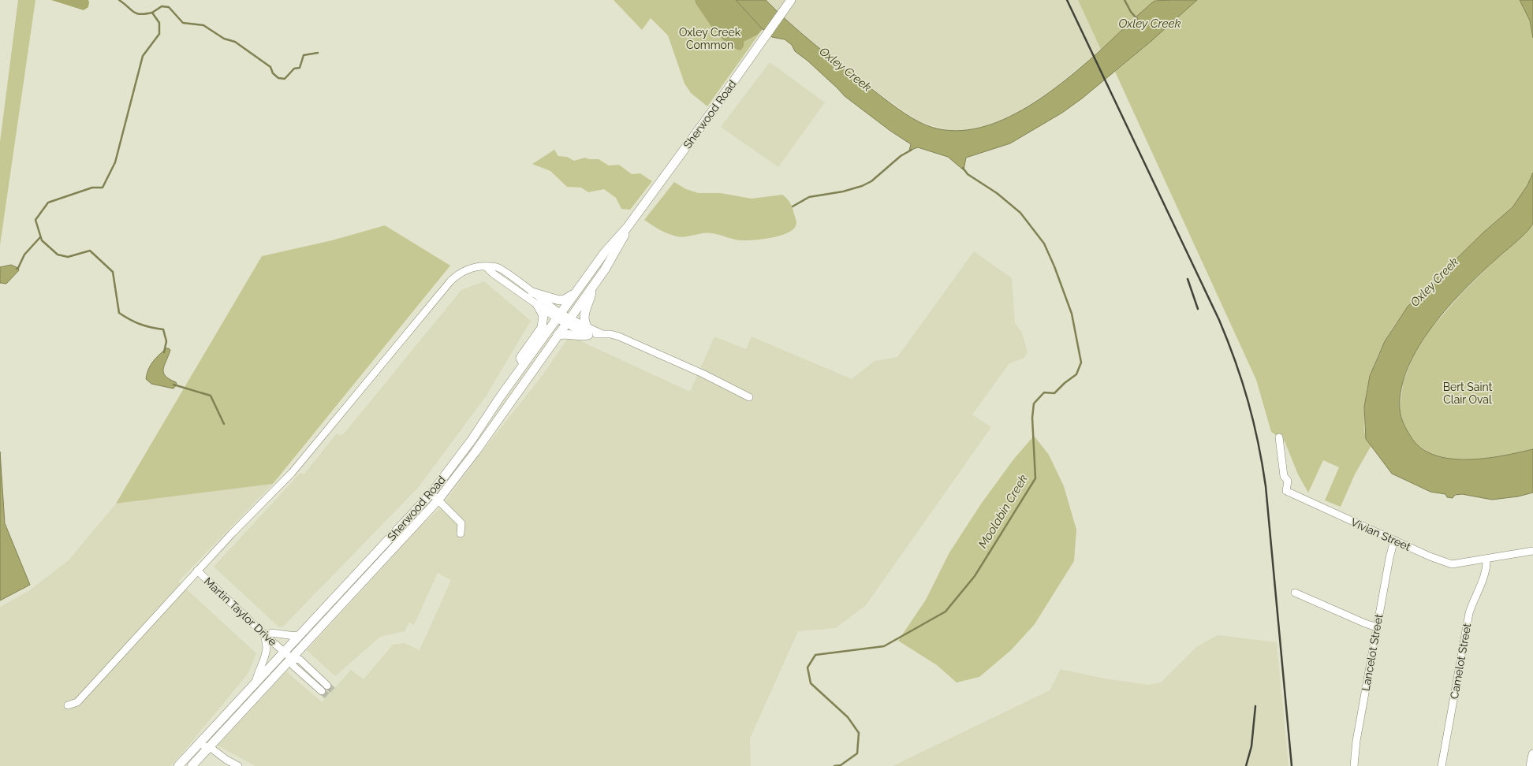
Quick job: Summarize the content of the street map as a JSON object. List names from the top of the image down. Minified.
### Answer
{"streets":{"main road":["Sherwood Road"],"street":["Vivian Street","Martin Taylor Drive","Lancelot Street","Camelot Street"]},"crossings":[["Sherwood Road","Martin Taylor Drive"],["Vivian Street","Lancelot Street"],["Vivian Street","Camelot Street"]],"water":["Oxley Creek","Moolabin Creek"],"parks":["Oxley Creek Common","Bert Saint Clair Oval"]}
